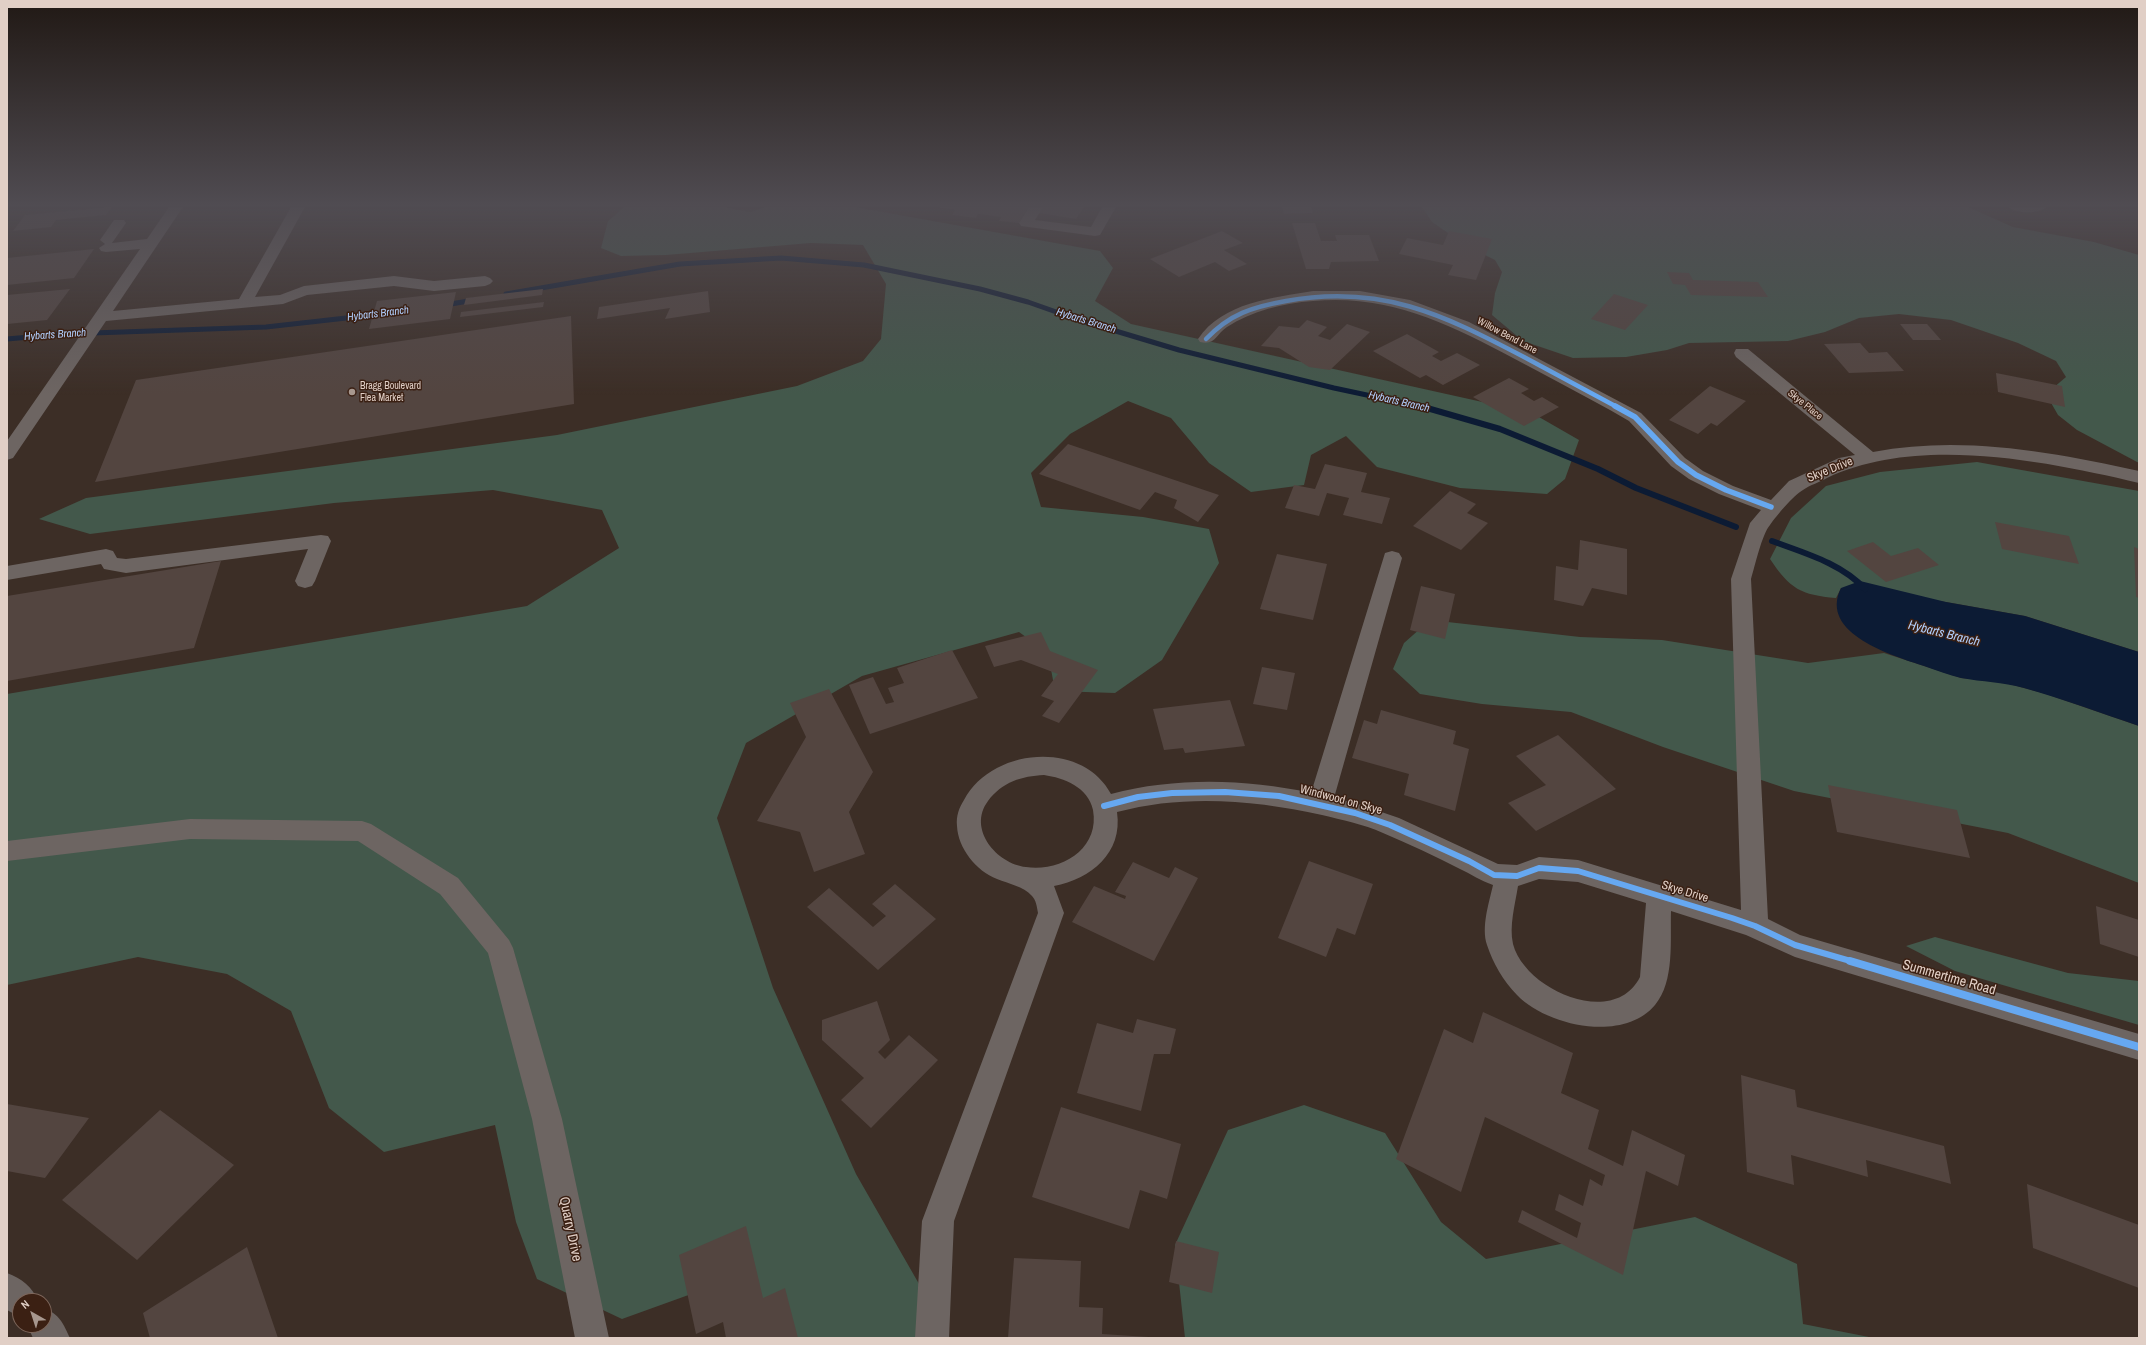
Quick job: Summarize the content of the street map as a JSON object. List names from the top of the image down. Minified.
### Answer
{"streets":{"street":["Willow Bend Lane","Skye Place","Skye Drive","Windwood on Skye","Summertime Road","Quarry Drive"]},"crossings":[["Willow Bend Lane","Skye Drive"],["Skye Place","Skye Drive"],["Skye Drive","Windwood on Skye"],["Skye Drive","Summertime Road"]],"water":["Hybarts Branch"],"places":["Bragg Boulevard Flea Market"],"north":"top left"}
